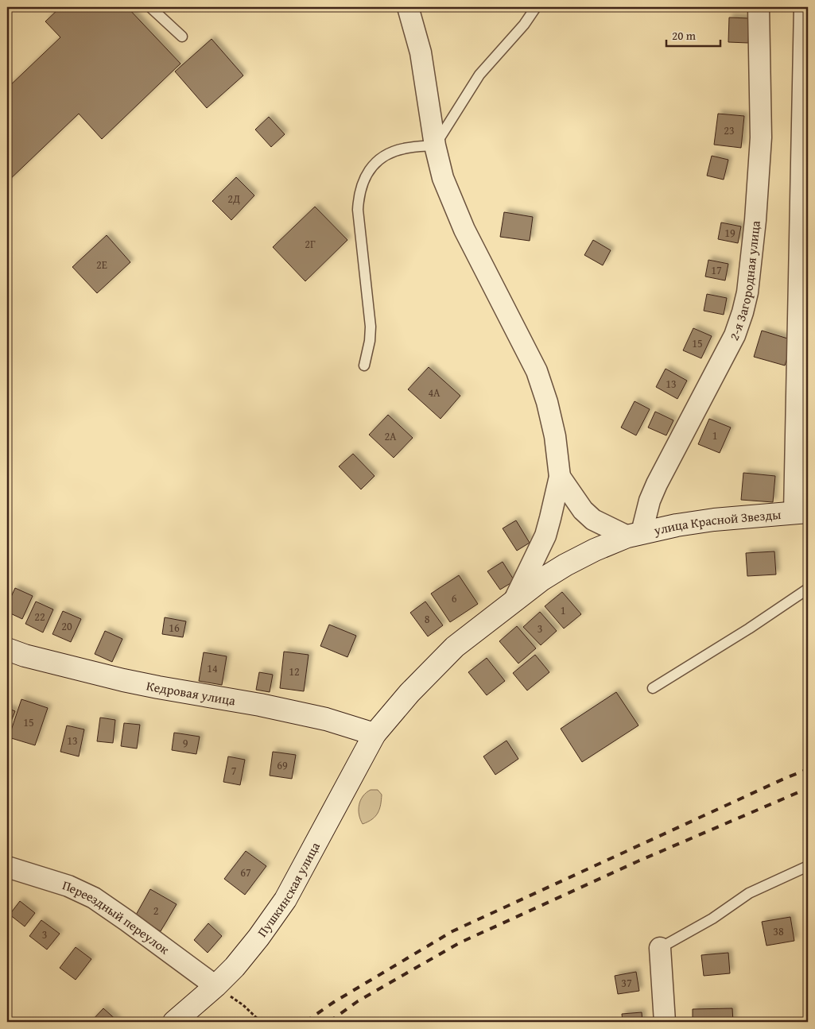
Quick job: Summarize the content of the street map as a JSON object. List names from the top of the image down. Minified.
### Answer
{"streets":{"street":["2-я Загородная улица","улица Красной Звезды","Кедровая улица","Пушкинская улица","Переездный переулок"]},"crossings":[["2-я Загородная улица","улица Красной Звезды"],["улица Красной Звезды","Пушкинская улица"],["Кедровая улица","Пушкинская улица"],["Пушкинская улица","Переездный переулок"]],"house_numbers":["23","2Д","19","2Г","2Е","17","15","13","4А","1","2А","6","1","22","8","20","16","3","14","12","15","13","9","69","7","67","2","38","3","37"],"scale_bar":"20 m"}
